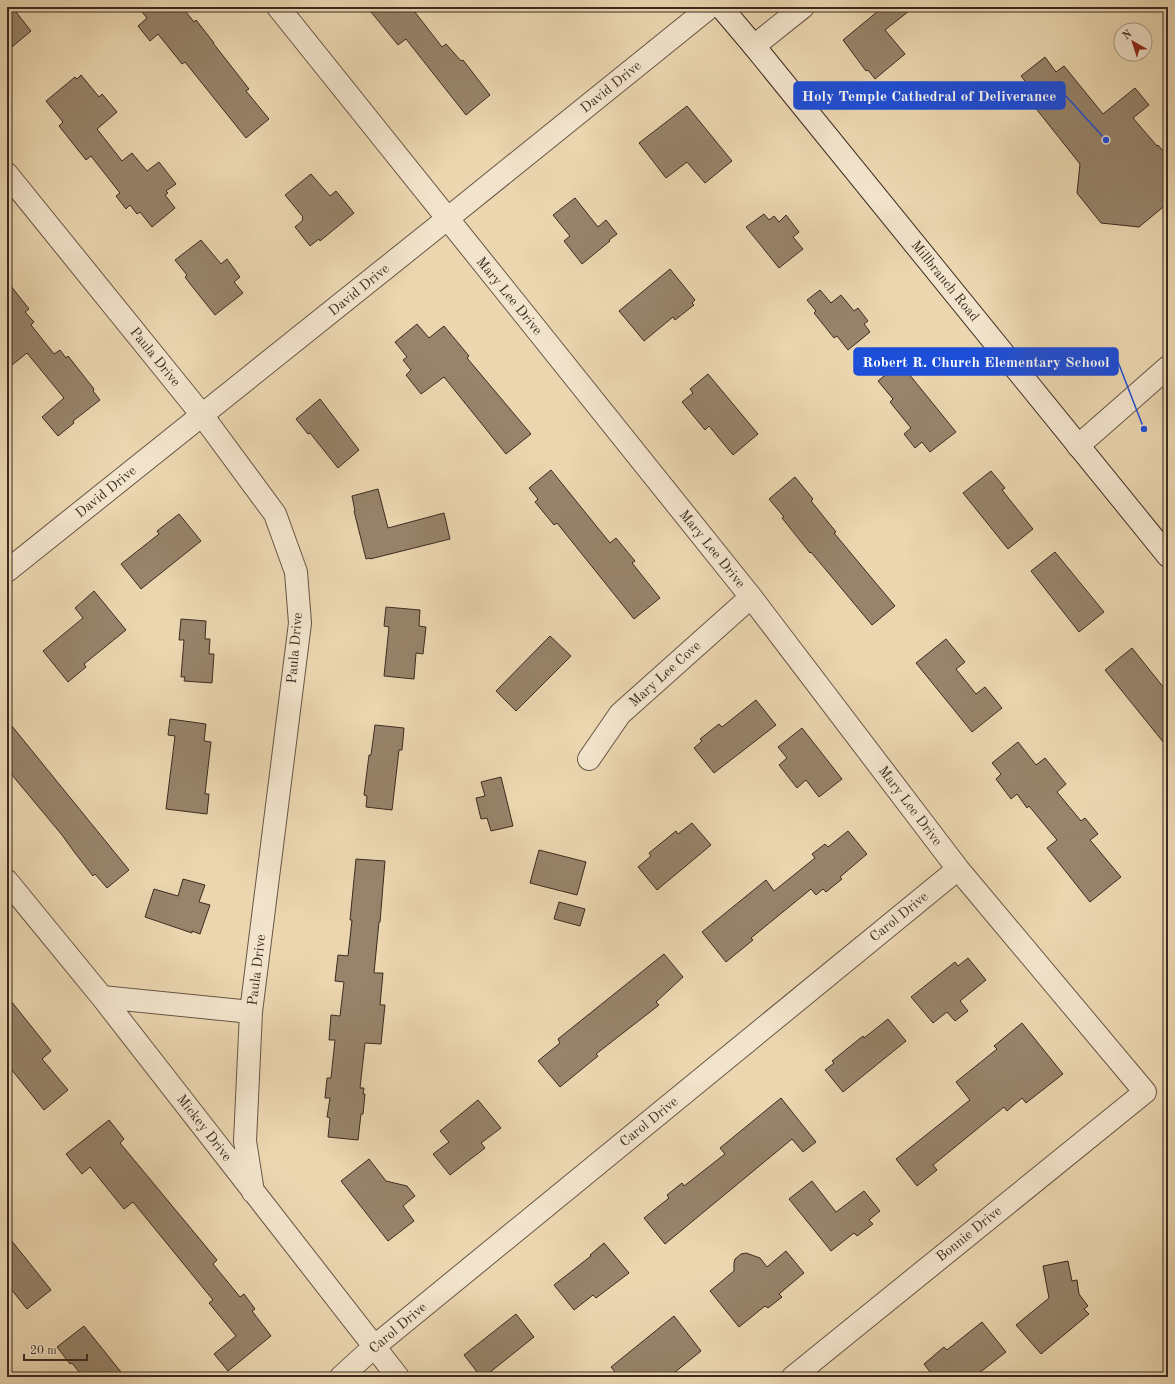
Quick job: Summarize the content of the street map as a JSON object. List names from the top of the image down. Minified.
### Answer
{"streets":{"street":["David Drive","Millbranch Road","Mary Lee Drive","Paula Drive","Mary Lee Cove","Carol Drive","Mickey Drive","Bonnie Drive"]},"crossings":[["David Drive","Mary Lee Drive"],["David Drive","Paula Drive"],["Mary Lee Drive","Mary Lee Cove"],["Mary Lee Drive","Carol Drive"],["Mary Lee Drive","Bonnie Drive"],["Paula Drive","Mickey Drive"],["Carol Drive","Mickey Drive"]],"places":["Holy Temple Cathedral of Deliverance","Robert R. Church Elementary School"],"scale_bar":"20 m","north":"top left"}
